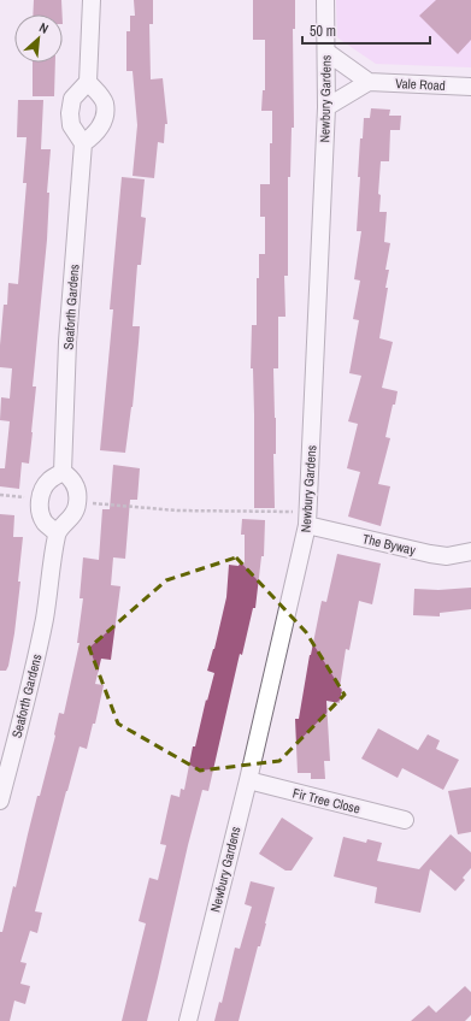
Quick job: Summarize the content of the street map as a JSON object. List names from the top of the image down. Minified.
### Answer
{"streets":{"street":["Vale Road","Newbury Gardens","Seaforth Gardens","The Byway","Fir Tree Close"]},"crossings":[["Newbury Gardens","The Byway"],["Newbury Gardens","Fir Tree Close"]],"scale_bar":"50 m","north":"top right"}
